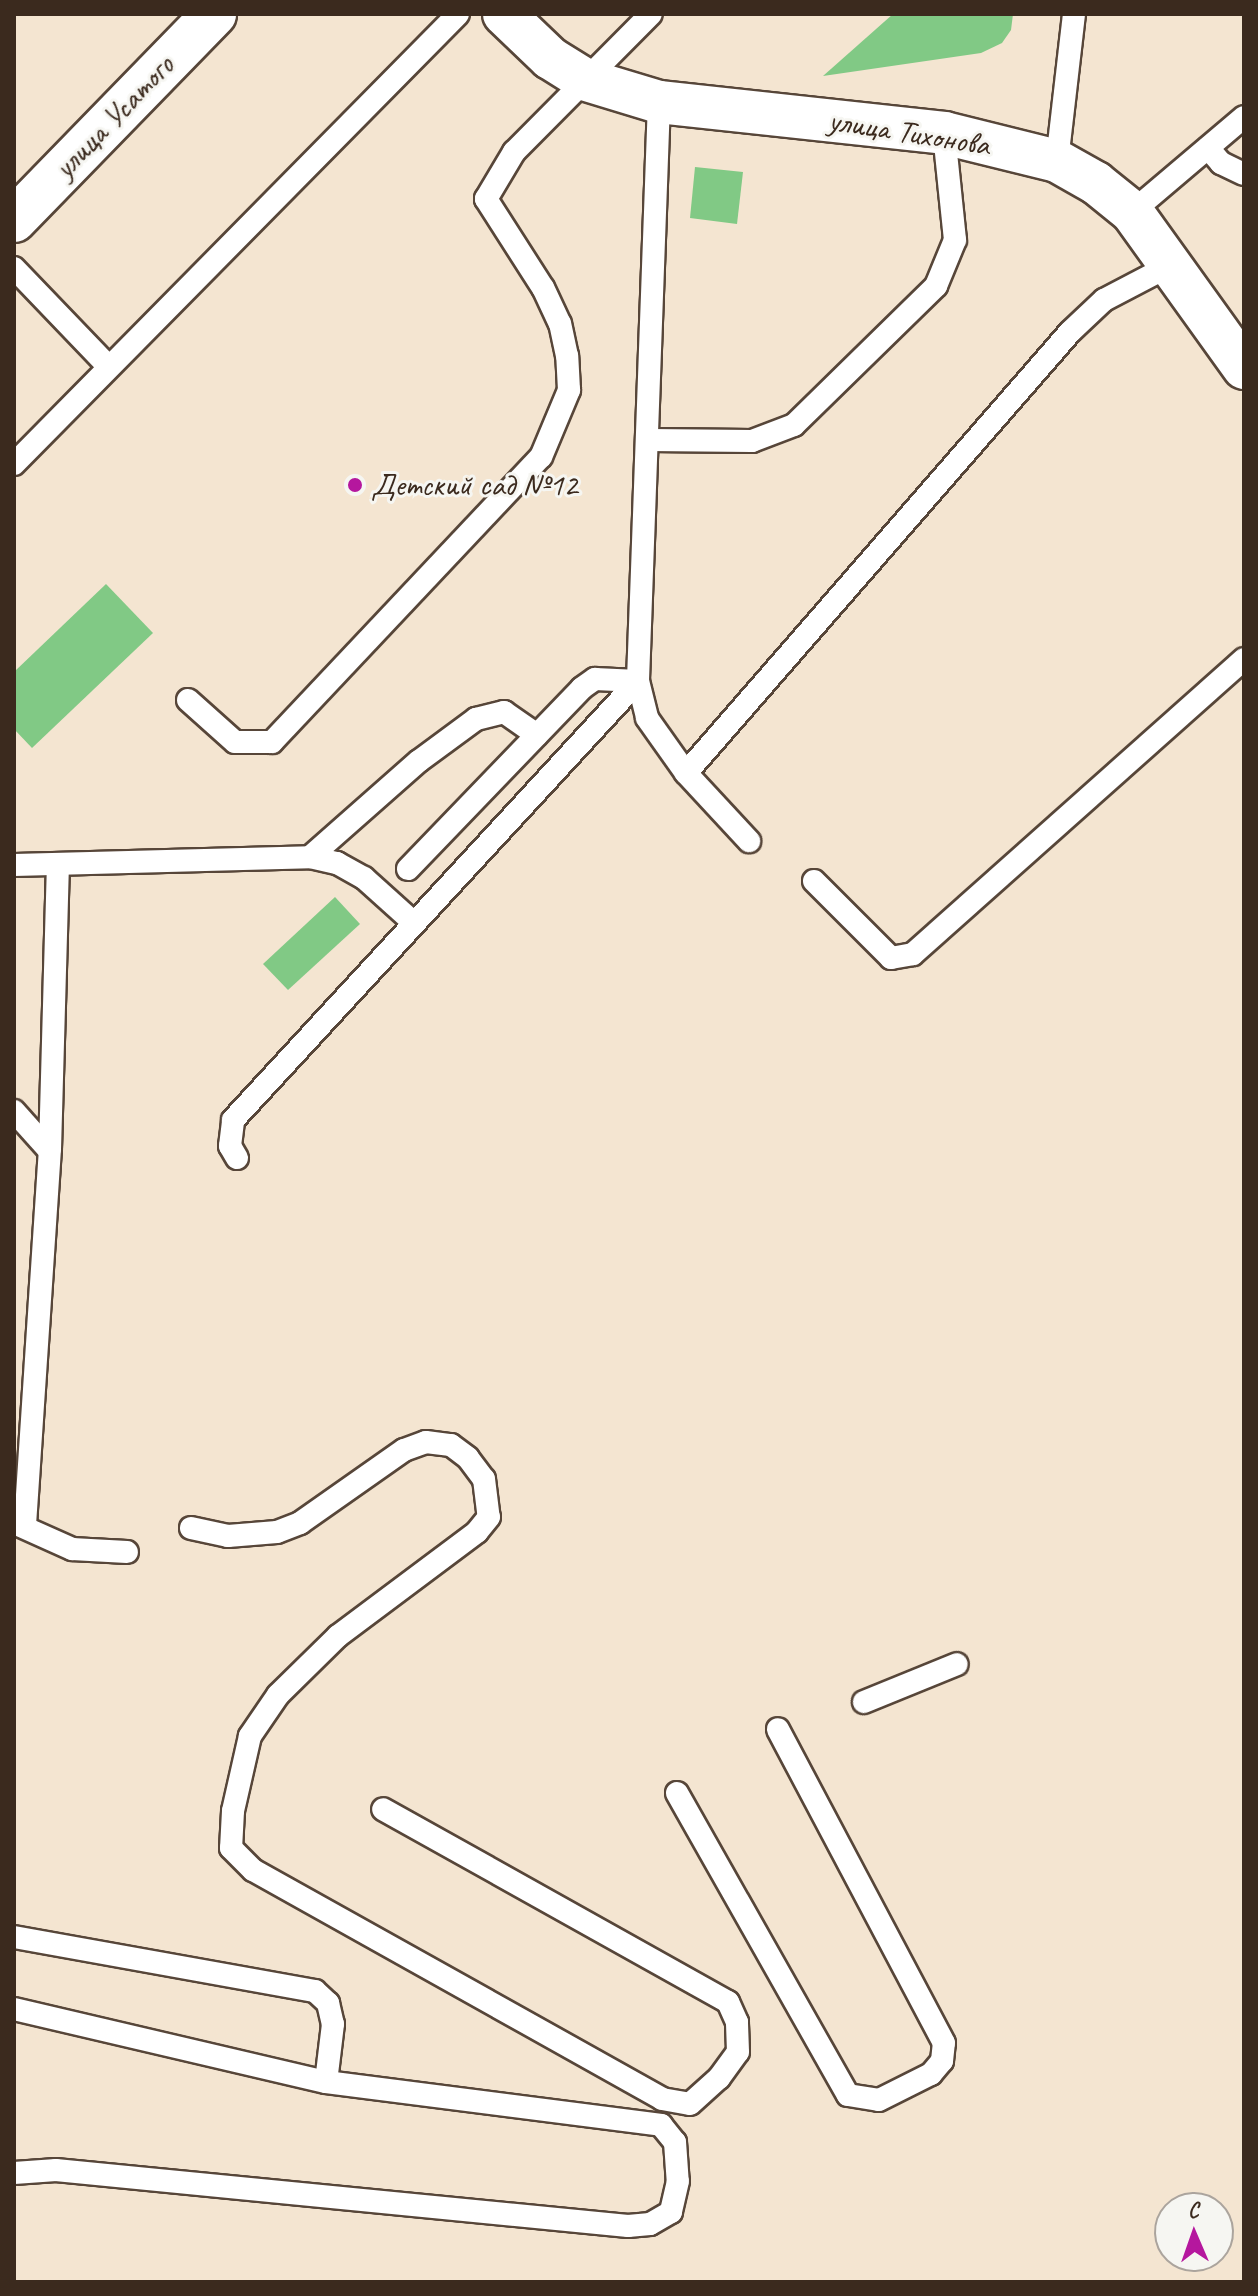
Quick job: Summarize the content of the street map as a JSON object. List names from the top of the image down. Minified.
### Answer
{"streets":{"street":["улица Усатого","улица Тихонова"]},"places":["Детский сад №12"],"north":"top"}
